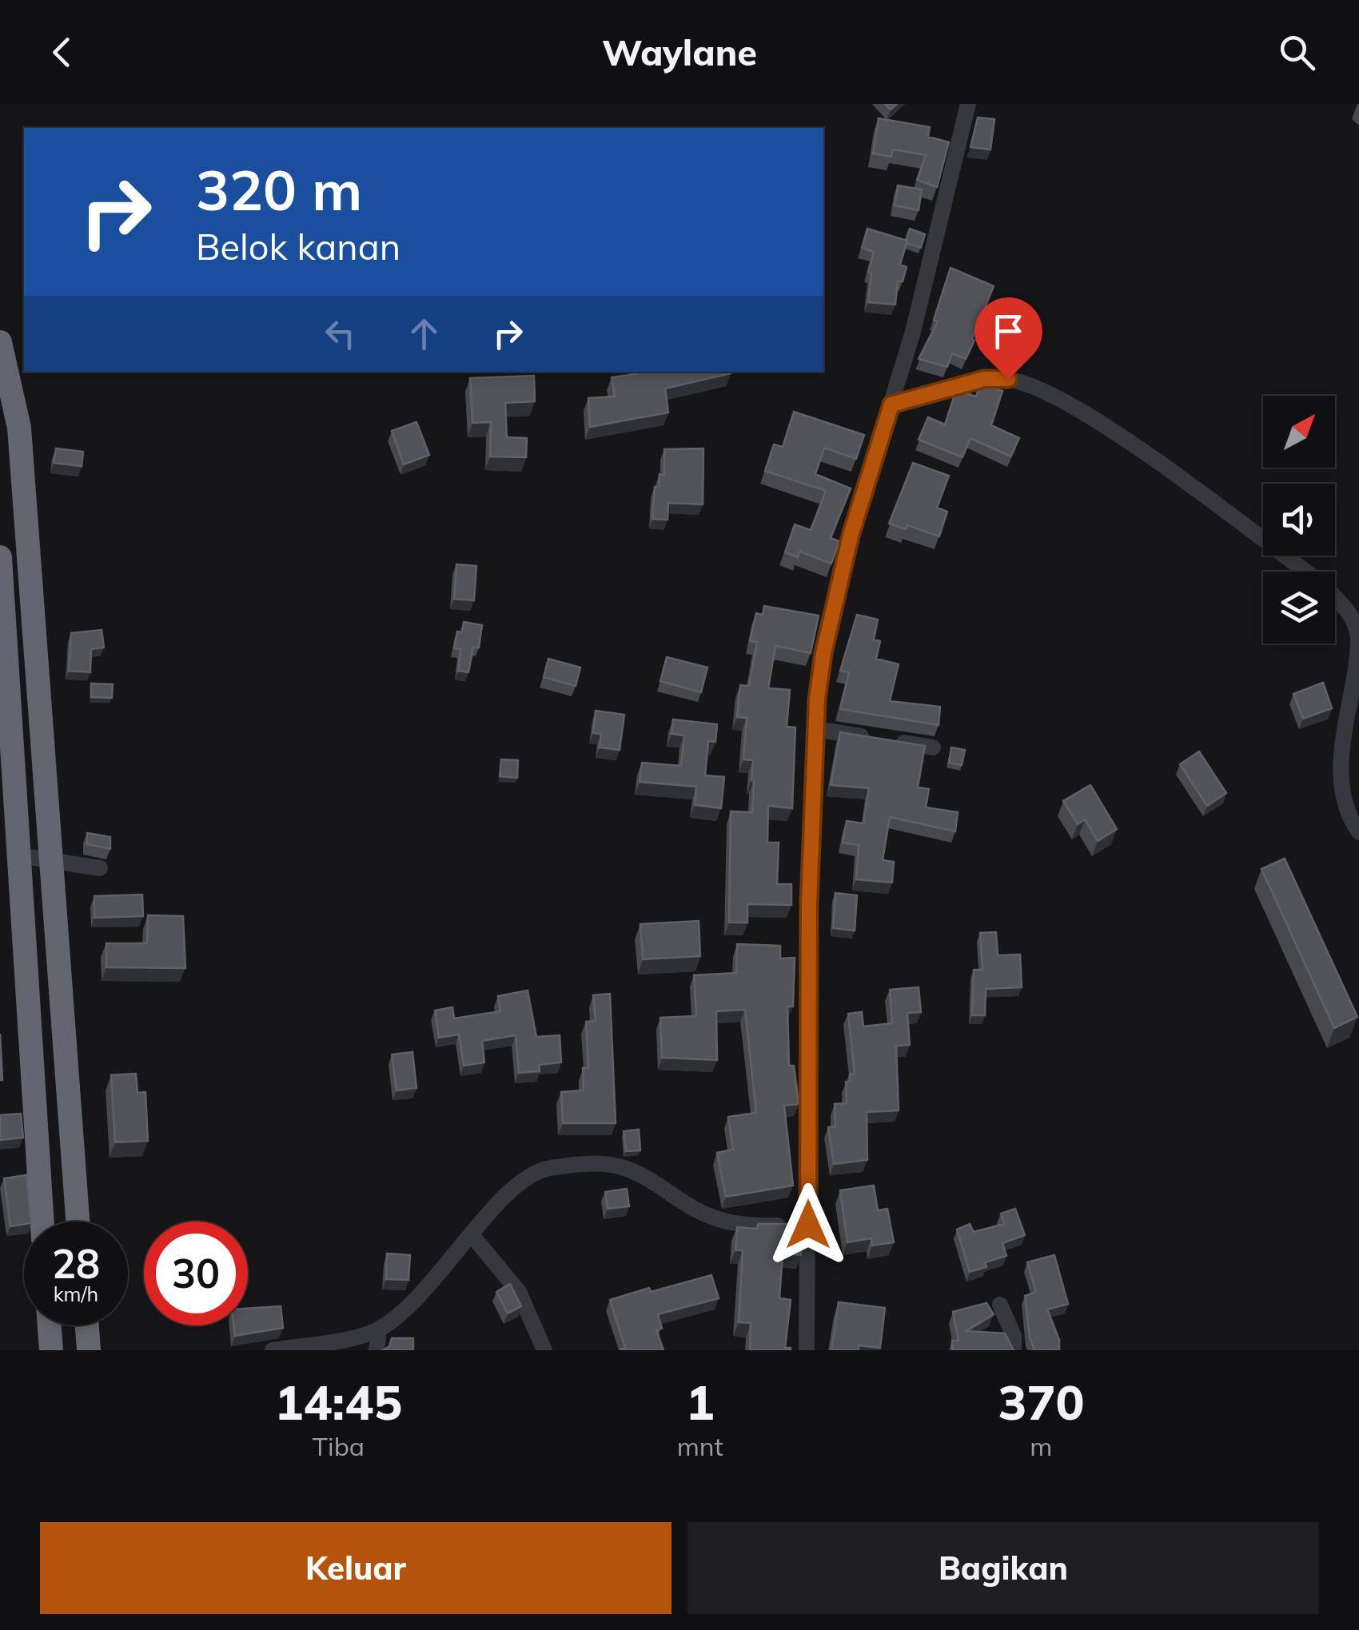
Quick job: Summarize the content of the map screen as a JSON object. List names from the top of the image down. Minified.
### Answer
{"north":"top right","page":{"header":"Waylane","turn":["320 m","Belok kanan"],"speed":"28 km/h","limit":"30","eta":["14:45","Tiba","1","mnt","370","m"],"buttons":["Keluar","Bagikan"]}}
